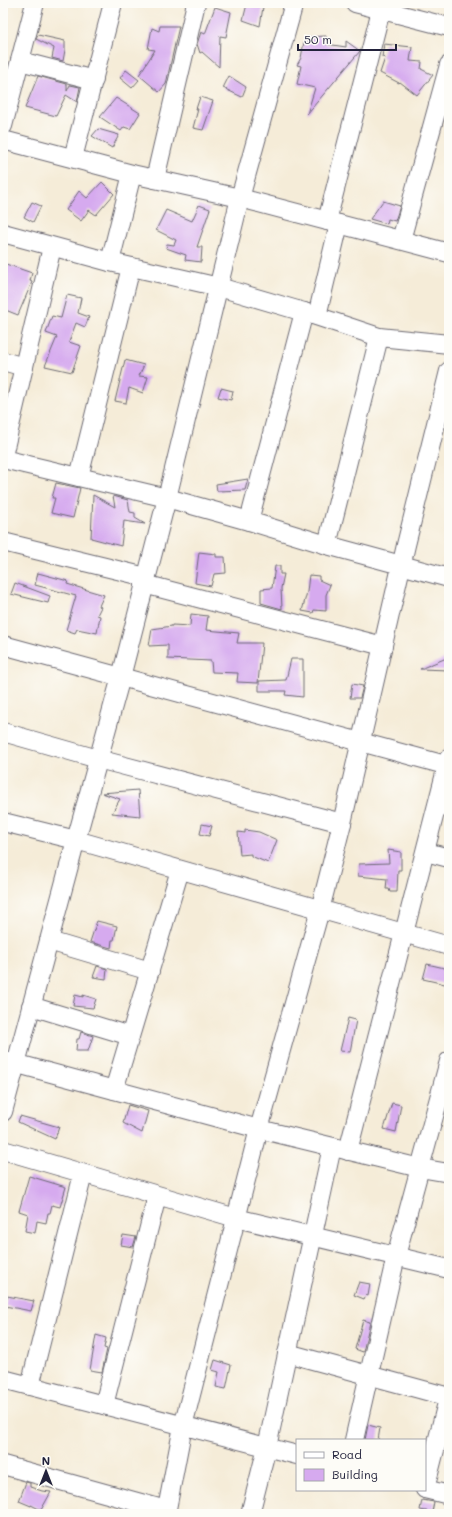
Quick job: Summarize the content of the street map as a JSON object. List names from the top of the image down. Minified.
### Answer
{"legend":["Road","Building"],"scale_bar":"50 m","north":"top"}
